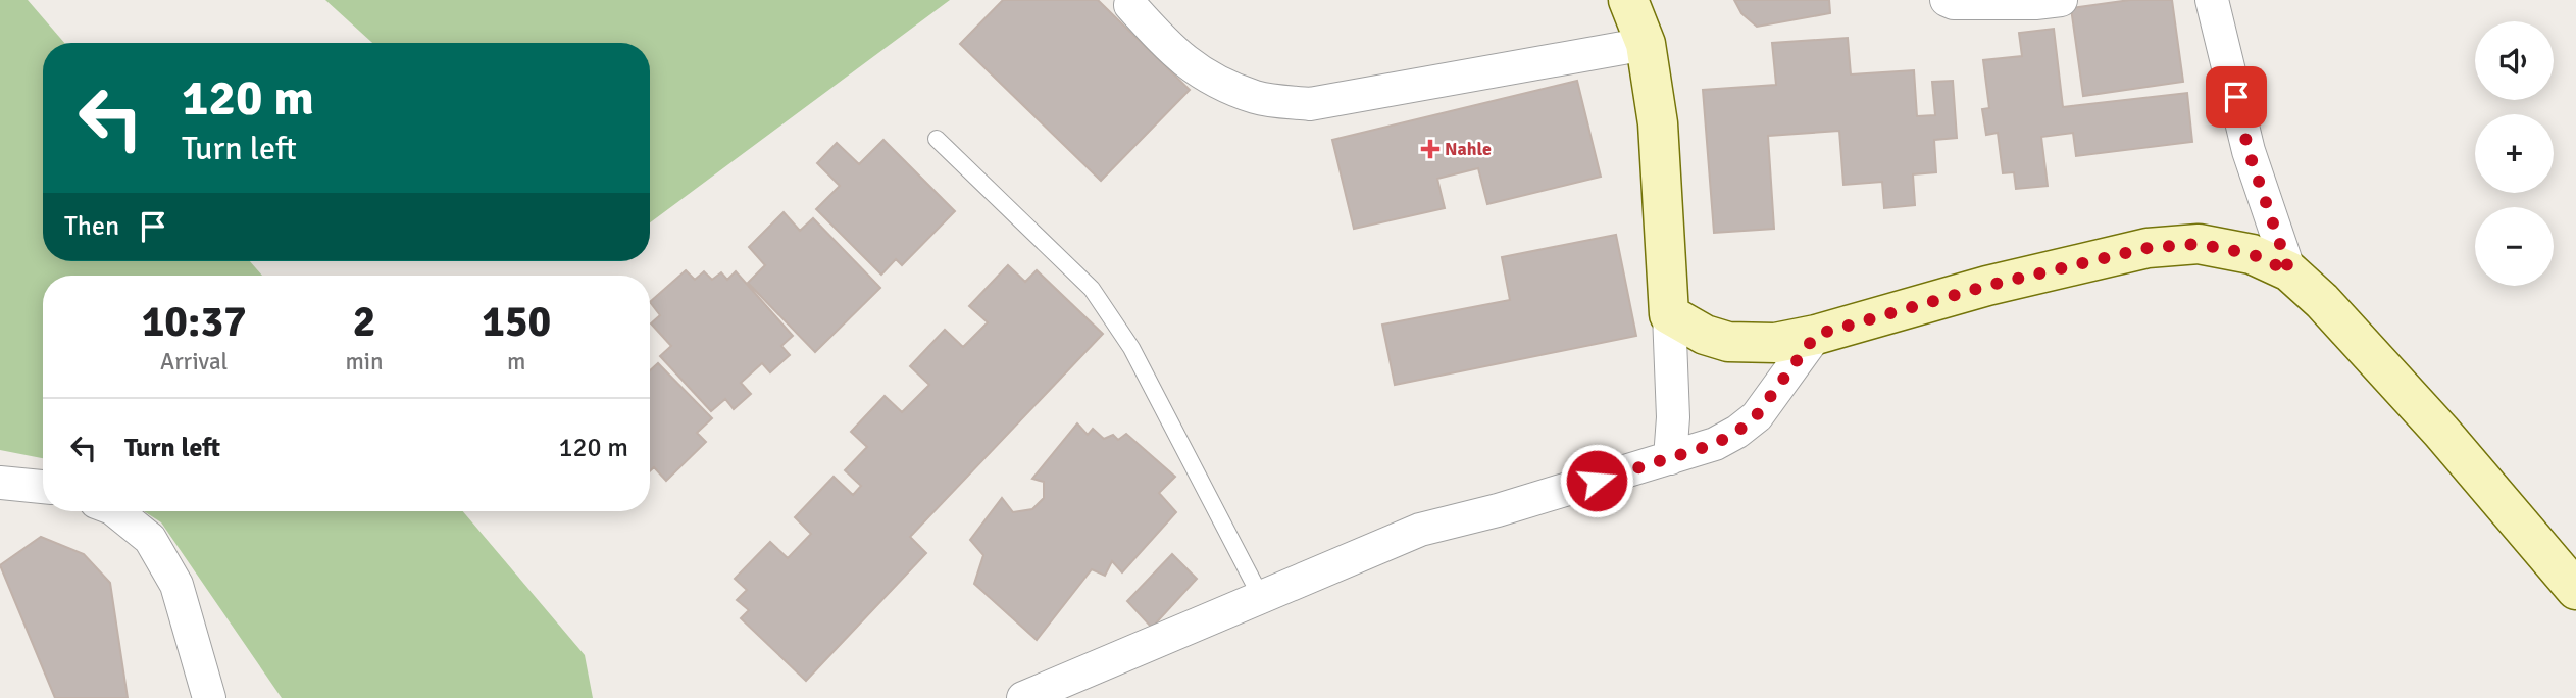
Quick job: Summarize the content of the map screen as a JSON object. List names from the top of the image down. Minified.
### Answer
{"places":{"health":["Nahle"]},"page":{"map_buttons":["+","−"],"turn":["120 m","Turn left"],"then":"Then","eta":["10:37","Arrival","2","min","150","m"],"list":[{"name":"Turn left","value":"120 m"}]}}
